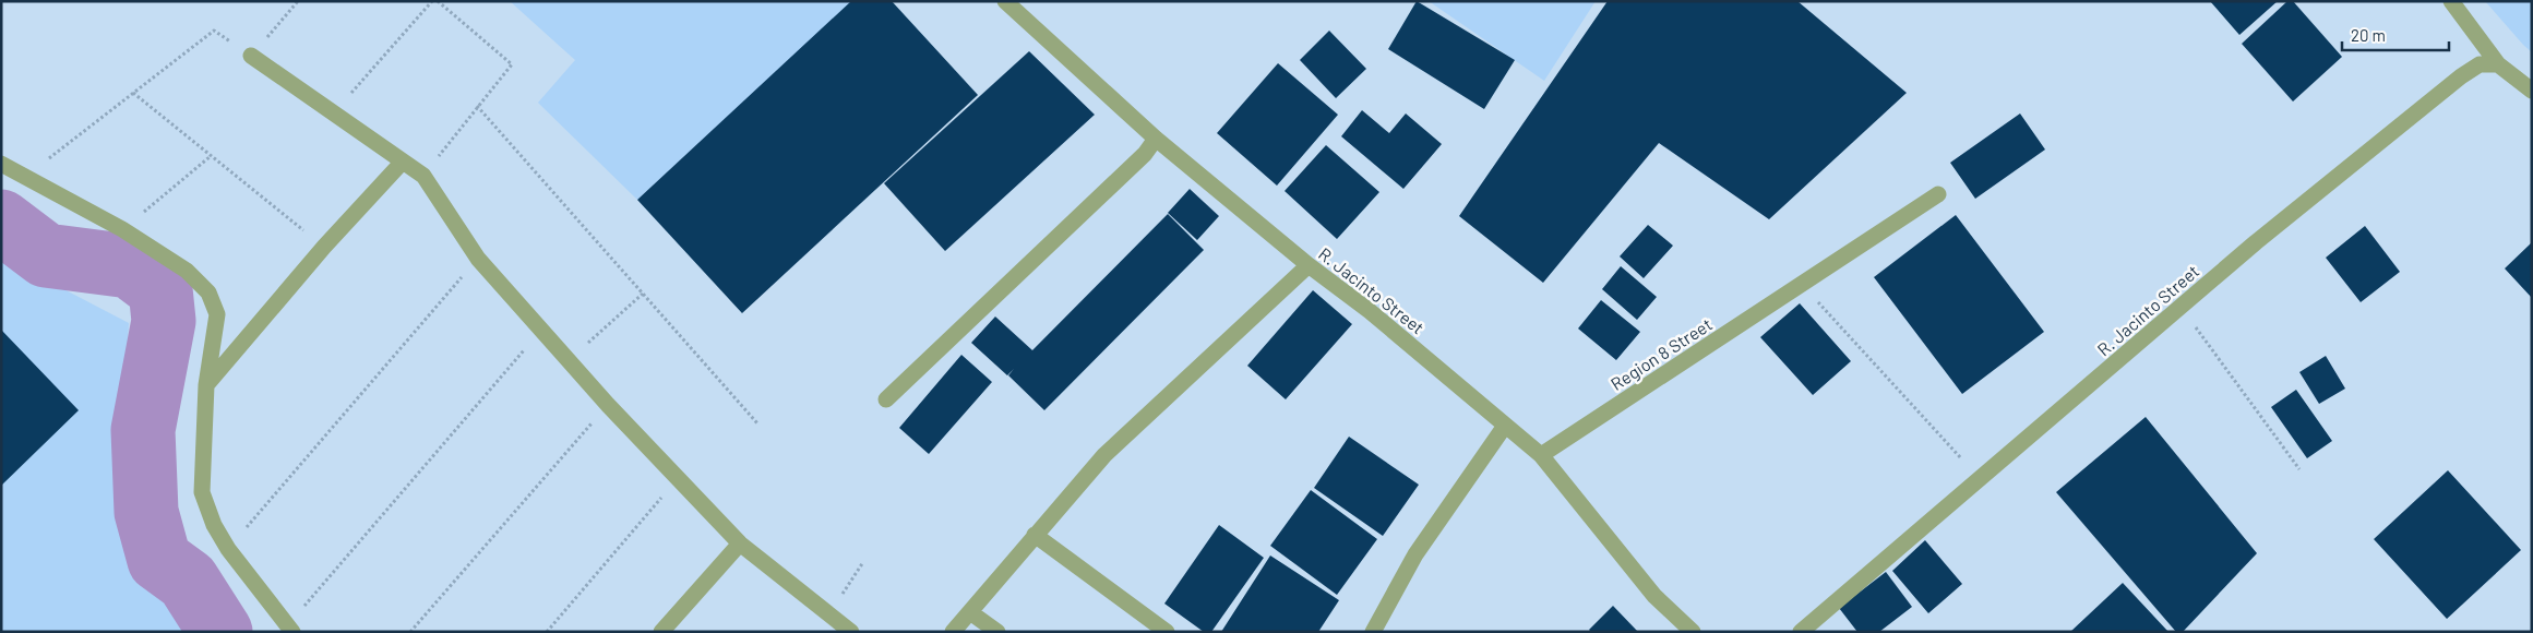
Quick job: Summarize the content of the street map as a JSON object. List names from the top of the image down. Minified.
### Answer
{"streets":{"street":["R. Jacinto Street","Region 8 Street"]},"crossings":[["R. Jacinto Street","Region 8 Street"]],"scale_bar":"20 m"}
